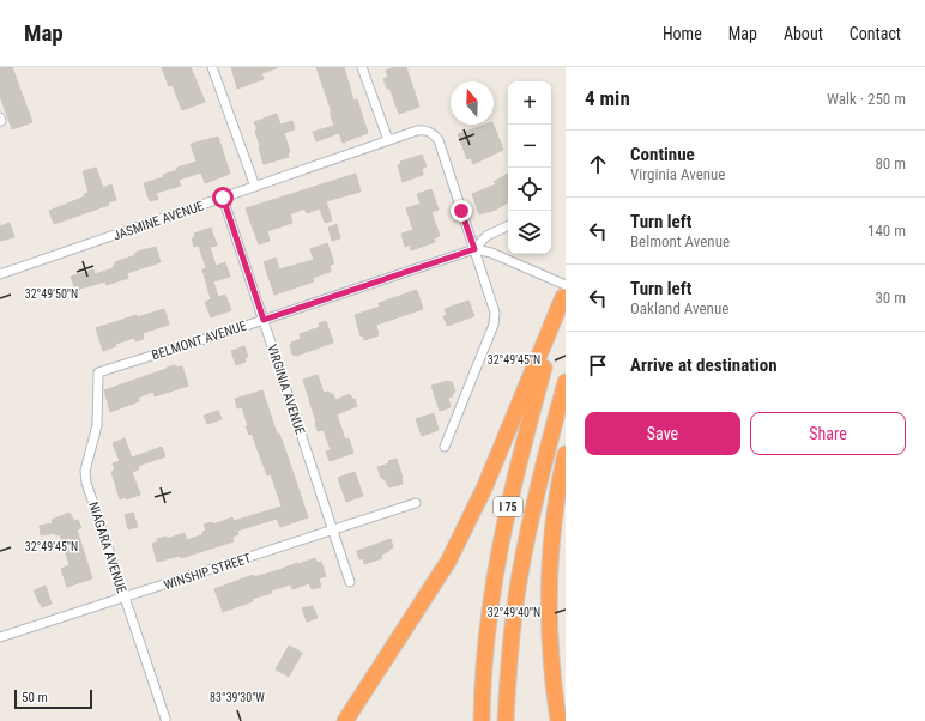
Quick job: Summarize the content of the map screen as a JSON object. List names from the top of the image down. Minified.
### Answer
{"streets":{"highway":["I 75"],"street":["JASMINE AVENUE","BELMONT AVENUE","VIRGINIA AVENUE","NIAGARA AVENUE","WINSHIP STREET"]},"crossings":[["JASMINE AVENUE","BELMONT AVENUE"],["JASMINE AVENUE","VIRGINIA AVENUE"],["BELMONT AVENUE","VIRGINIA AVENUE"],["BELMONT AVENUE","NIAGARA AVENUE"],["VIRGINIA AVENUE","WINSHIP STREET"],["NIAGARA AVENUE","WINSHIP STREET"]],"scale_bar":"50 m","north":"top","page":{"header":"Map","nav":["Home","Map","About","Contact"],"heading":["4 min","Walk · 250 m"],"map_buttons":["+","−"],"list":[["Continue","Virginia Avenue","80 m"],["Turn left","Belmont Avenue","140 m"],["Turn left","Oakland Avenue","30 m"],"Arrive at destination"],"buttons":["Save","Share"],"scale":"50 m"},"coordinates":["32°49'50\"N","32°49'45\"N","32°49'40\"N","83°39'30\"W"]}
